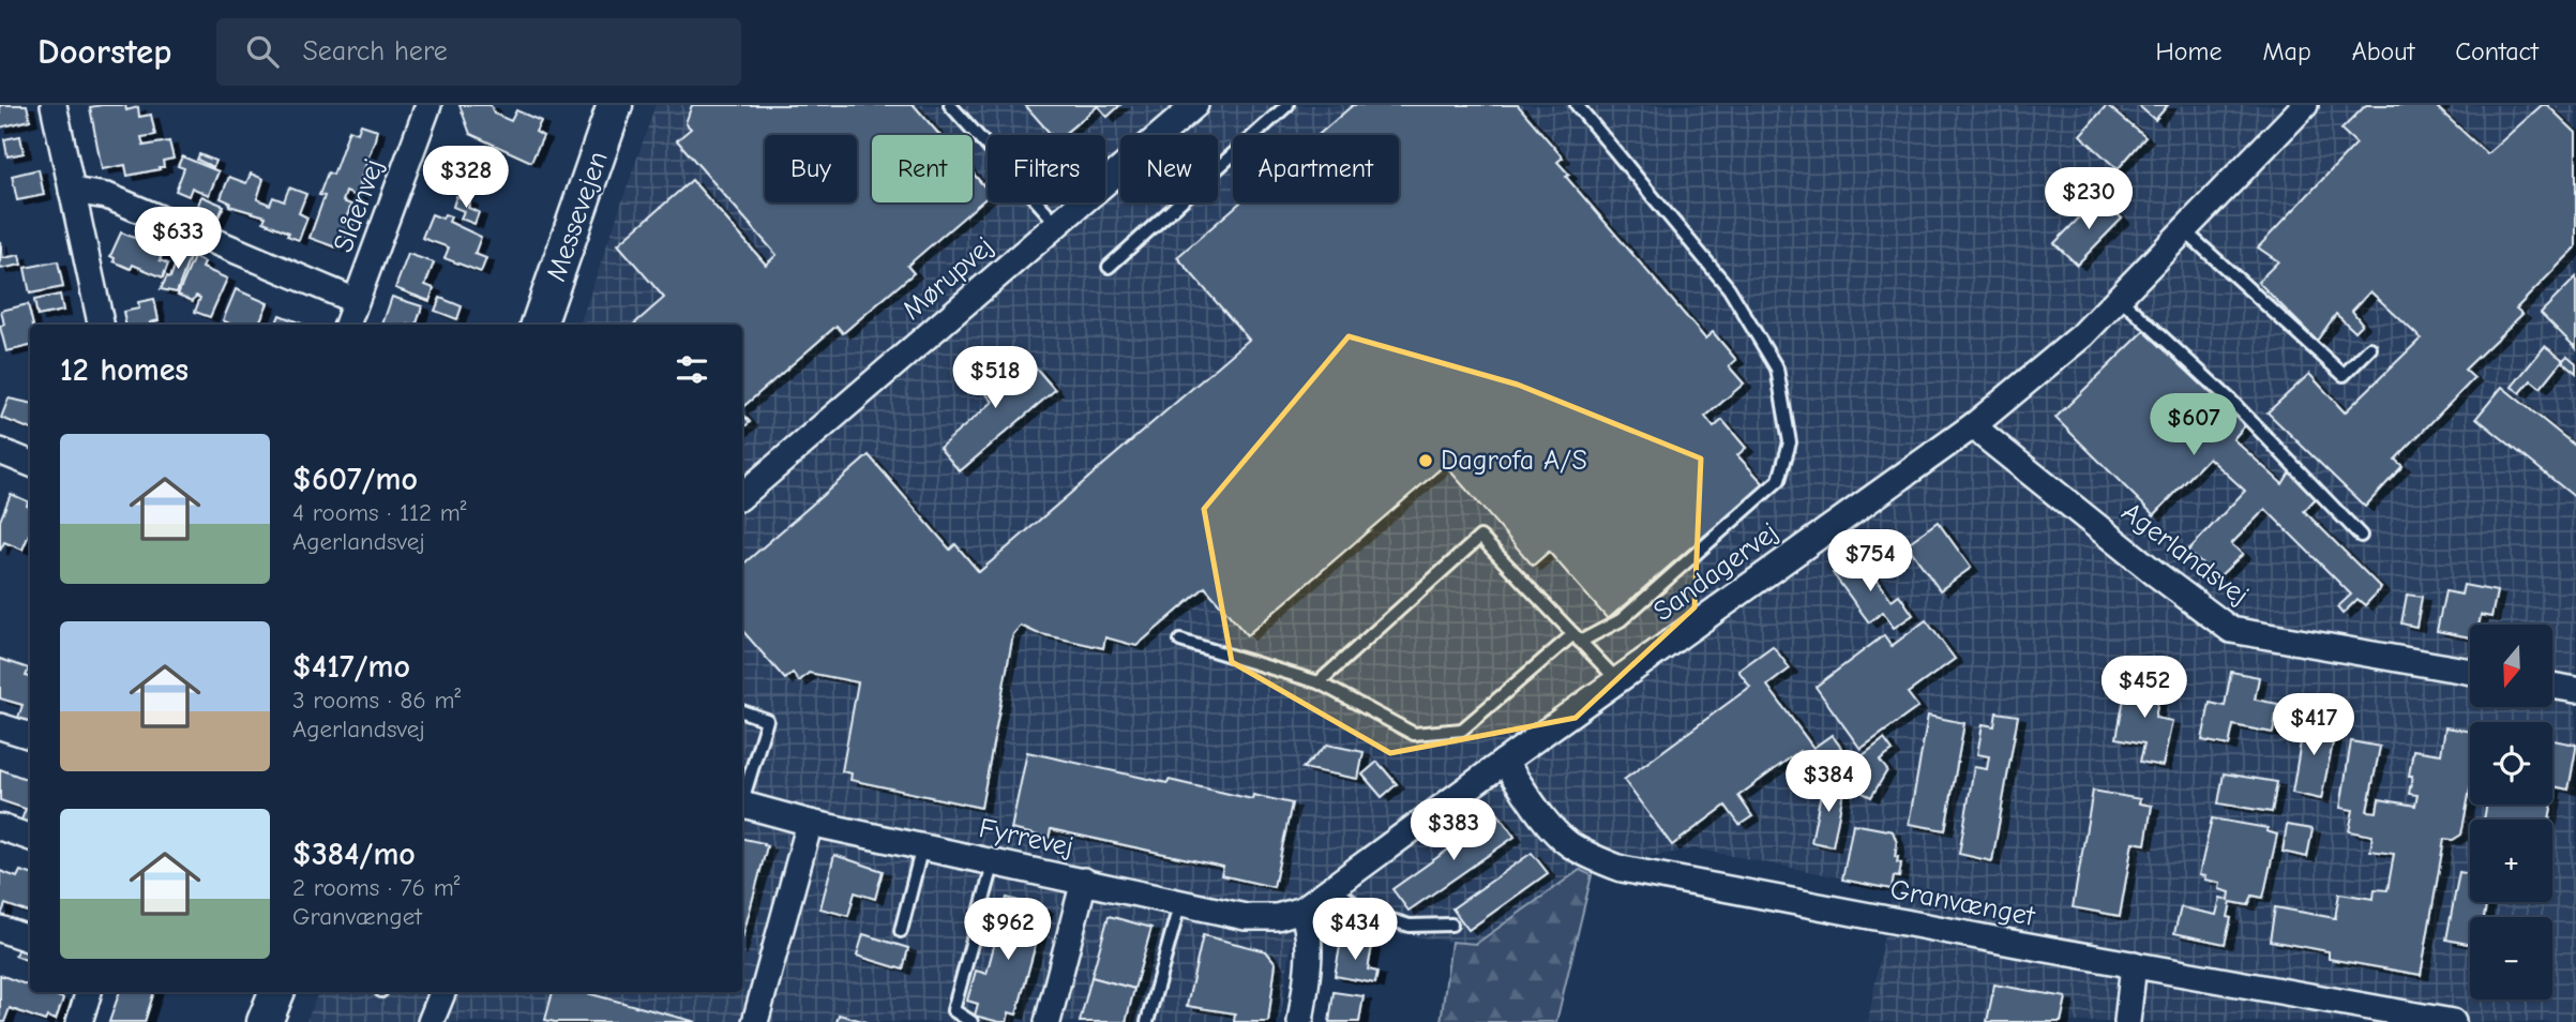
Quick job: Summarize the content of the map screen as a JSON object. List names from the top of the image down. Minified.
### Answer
{"streets":{"main road":["Messevejen"],"street":["Slåenvej","Mørupvej","Agerlandsvej","Sandagervej","Fyrrevej","Granvænget"]},"crossings":[["Agerlandsvej","Sandagervej"],["Sandagervej","Fyrrevej"],["Sandagervej","Granvænget"]],"places":["Dagrofa A/S"],"north":"bottom","page":{"header":"Doorstep","search":"Search here","nav":["Home","Map","About","Contact"],"chip":["Buy","Rent","Filters","New","Apartment"],"price":["$328","$230","$633","$518","$607","$754","$452","$417","$384","$383","$962","$434"],"heading":"12 homes","list":[{"name":"$607/mo","note":"4 rooms · 112 m² · Agerlandsvej"},{"name":"$417/mo","note":"3 rooms · 86 m² · Agerlandsvej"},{"name":"$384/mo","note":"2 rooms · 76 m² · Granvænget"}],"map_buttons":["+","−"]}}
